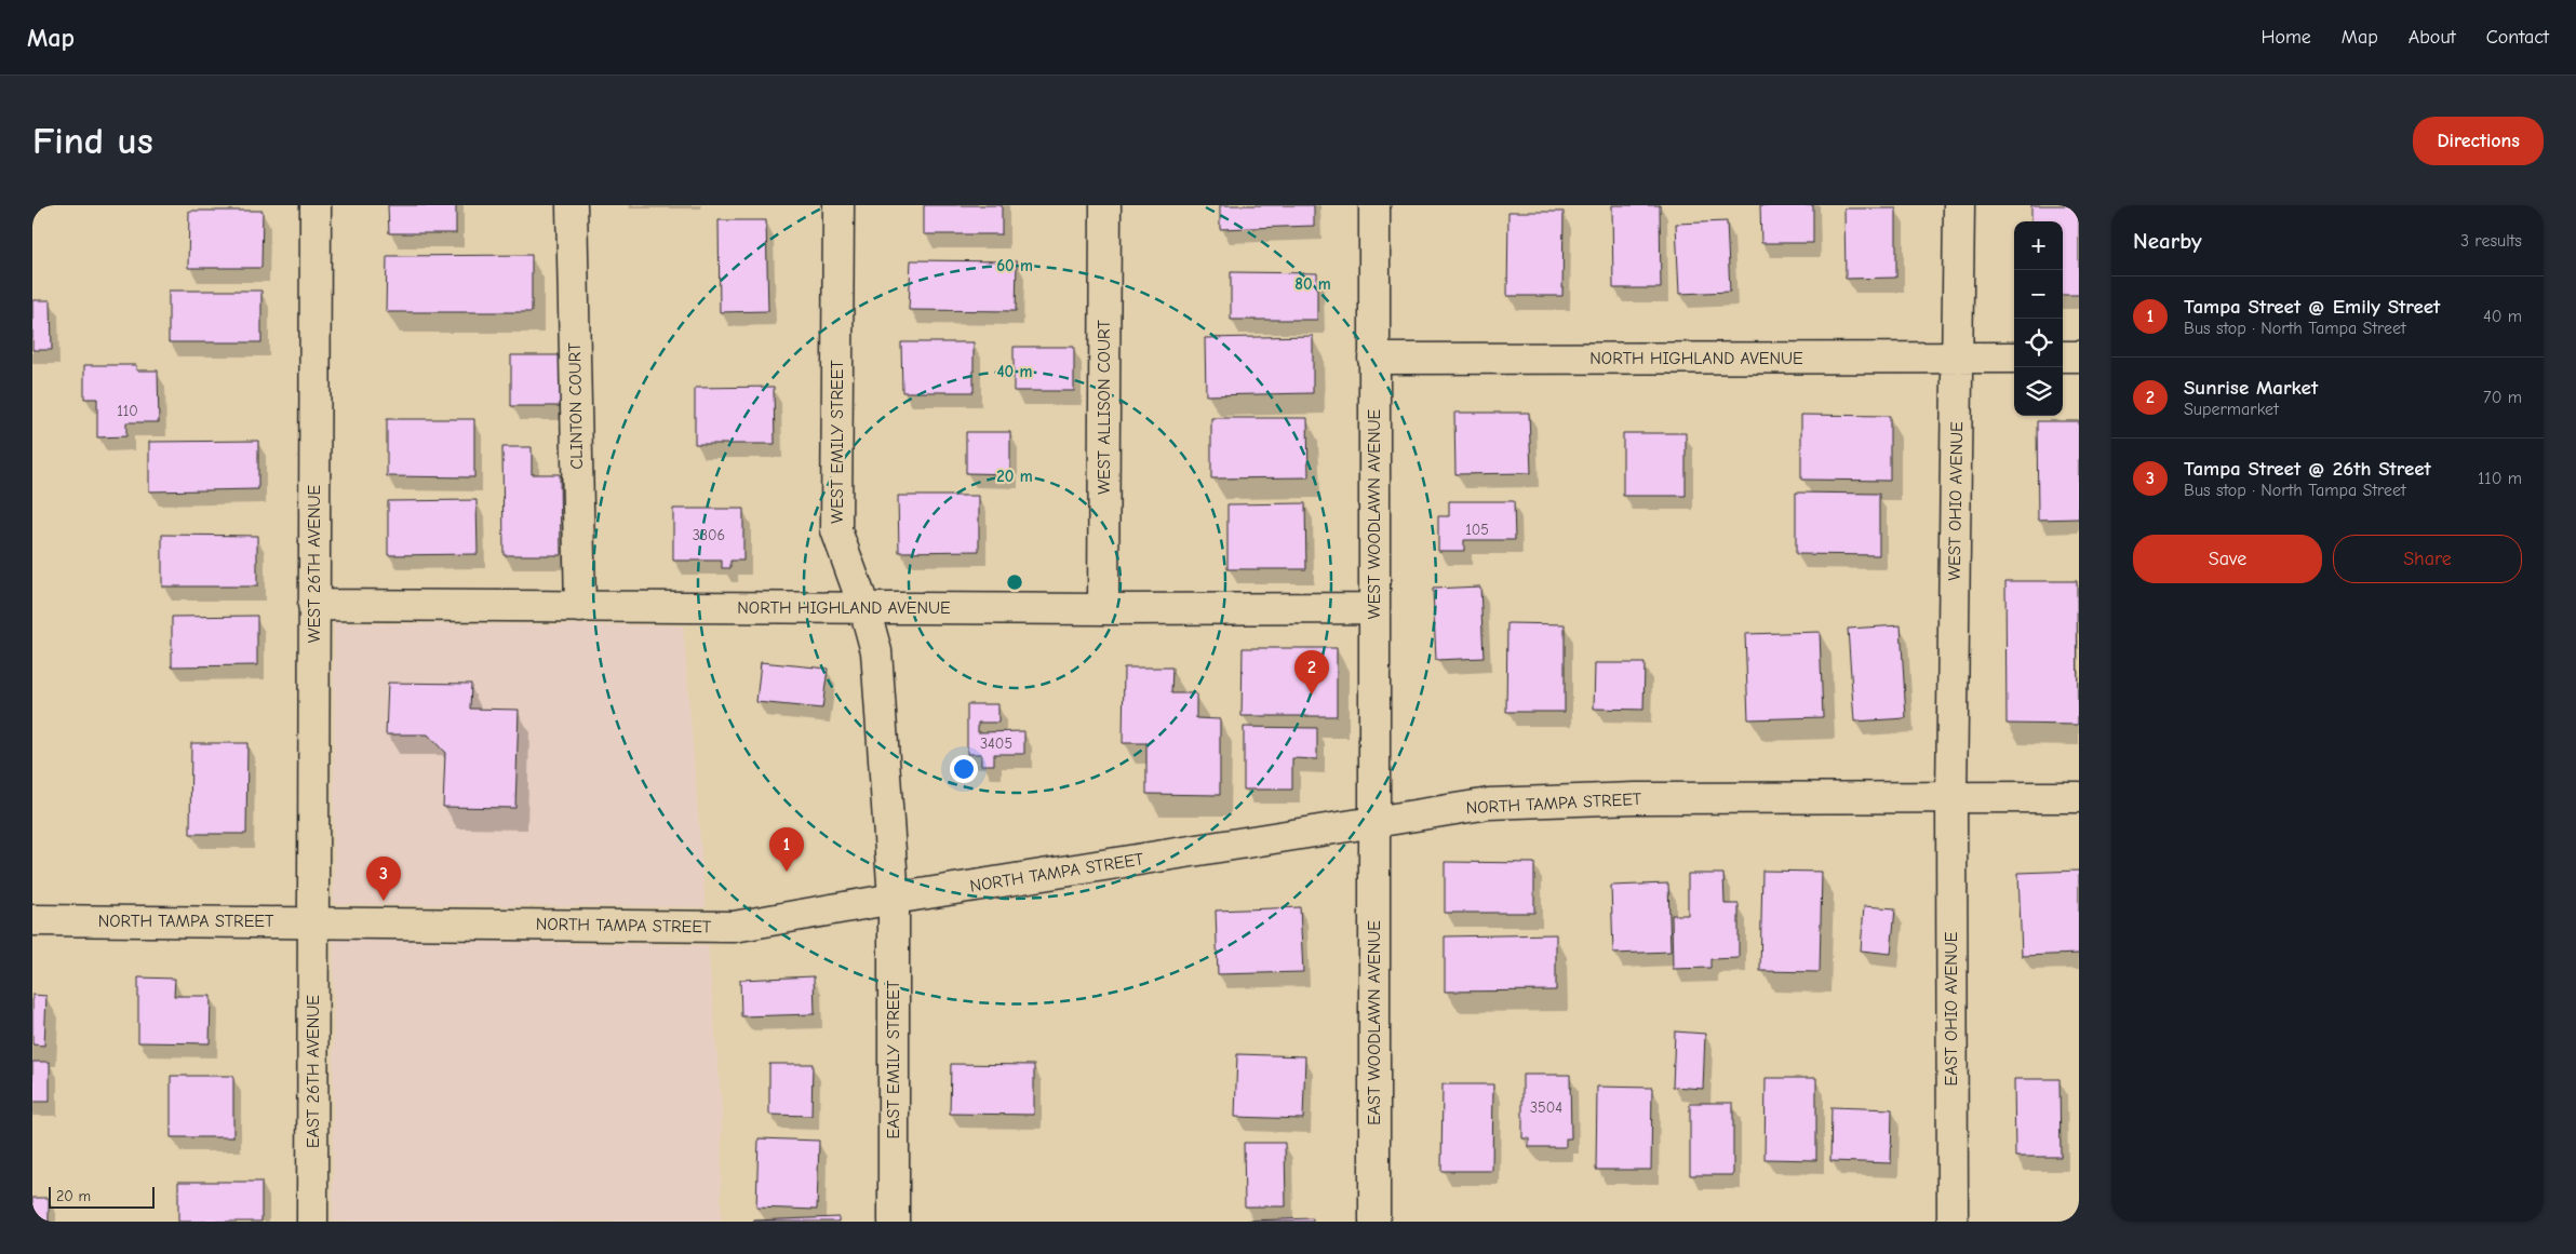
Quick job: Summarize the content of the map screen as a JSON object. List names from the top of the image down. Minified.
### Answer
{"streets":{"street":["NORTH HIGHLAND AVENUE","CLINTON COURT","WEST ALLISON COURT","WEST EMILY STREET","WEST OHIO AVENUE","WEST WOODLAWN AVENUE","WEST 26TH AVENUE","NORTH TAMPA STREET","EAST OHIO AVENUE","EAST WOODLAWN AVENUE","EAST EMILY STREET","EAST 26TH AVENUE"]},"crossings":[["NORTH HIGHLAND AVENUE","CLINTON COURT"],["NORTH HIGHLAND AVENUE","WEST ALLISON COURT"],["NORTH HIGHLAND AVENUE","WEST EMILY STREET"],["NORTH HIGHLAND AVENUE","WEST OHIO AVENUE"],["NORTH HIGHLAND AVENUE","WEST WOODLAWN AVENUE"],["NORTH HIGHLAND AVENUE","WEST 26TH AVENUE"],["WEST EMILY STREET","NORTH TAMPA STREET"],["WEST EMILY STREET","EAST EMILY STREET"],["WEST OHIO AVENUE","NORTH TAMPA STREET"],["WEST OHIO AVENUE","EAST OHIO AVENUE"],["WEST WOODLAWN AVENUE","NORTH TAMPA STREET"],["WEST WOODLAWN AVENUE","EAST WOODLAWN AVENUE"],["WEST 26TH AVENUE","NORTH TAMPA STREET"],["WEST 26TH AVENUE","EAST 26TH AVENUE"],["NORTH TAMPA STREET","EAST OHIO AVENUE"],["NORTH TAMPA STREET","EAST WOODLAWN AVENUE"],["NORTH TAMPA STREET","EAST EMILY STREET"],["NORTH TAMPA STREET","EAST 26TH AVENUE"]],"house_numbers":["110","105","3306","3405","3504"],"scale_bar":"20 m","page":{"header":"Map","nav":["Home","Map","About","Contact"],"buttons":["Directions",["Save","Share"]],"title":"Find us","heading":["Nearby","3 results"],"map_buttons":["+","−"],"list":[{"mark":"1","name":"Tampa Street @ Emily Street","note":"Bus stop · North Tampa Street","value":"40 m"},{"mark":"2","name":"Sunrise Market","note":"Supermarket","value":"70 m"},{"mark":"3","name":"Tampa Street @ 26th Street","note":"Bus stop · North Tampa Street","value":"110 m"}],"pins":["2","1","3"],"scale":"20 m"},"rings":["60 m","80 m","40 m","20 m"]}
